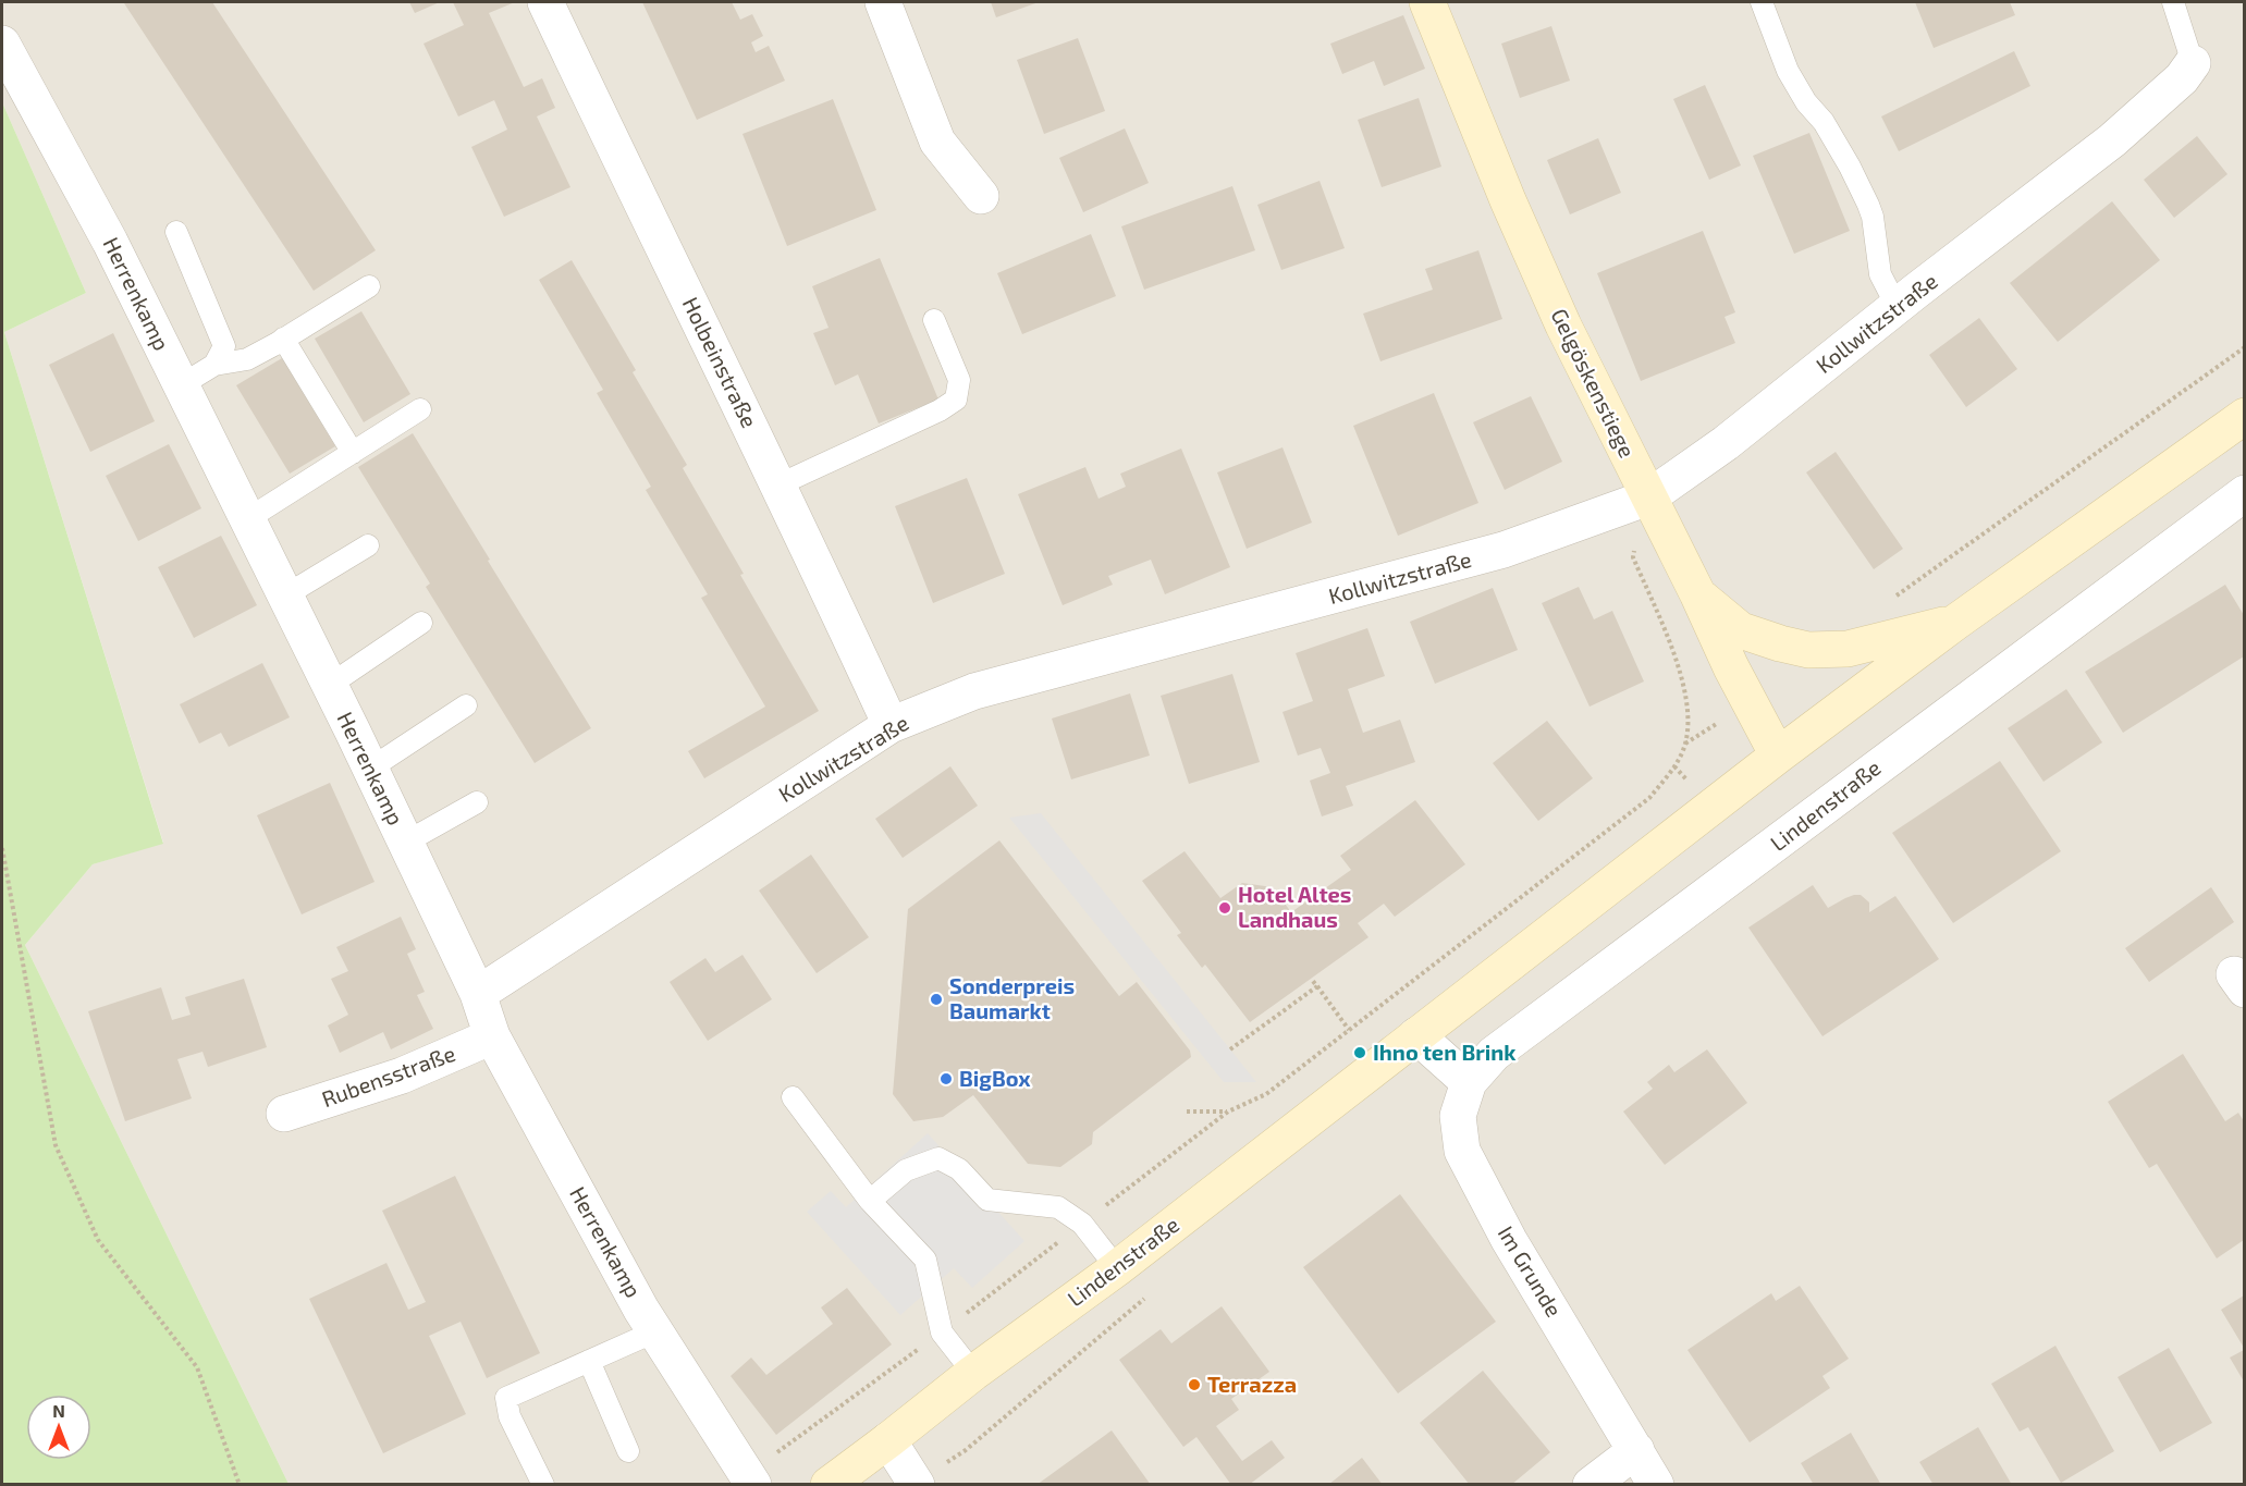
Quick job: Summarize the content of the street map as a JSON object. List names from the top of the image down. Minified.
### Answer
{"streets":{"main road":["Gelgöskenstiege","Lindenstraße"],"street":["Herrenkamp","Kollwitzstraße","Holbeinstraße","Rubensstraße","Im Grunde"]},"crossings":[["Herrenkamp","Kollwitzstraße"],["Herrenkamp","Rubensstraße"],["Kollwitzstraße","Holbeinstraße"],["Kollwitzstraße","Gelgöskenstiege"],["Gelgöskenstiege","Lindenstraße"],["Lindenstraße","Im Grunde"]],"places":["Hotel Altes Landhaus","Sonderpreis Baumarkt","Ihno ten Brink","BigBox","Terrazza"],"north":"top"}
